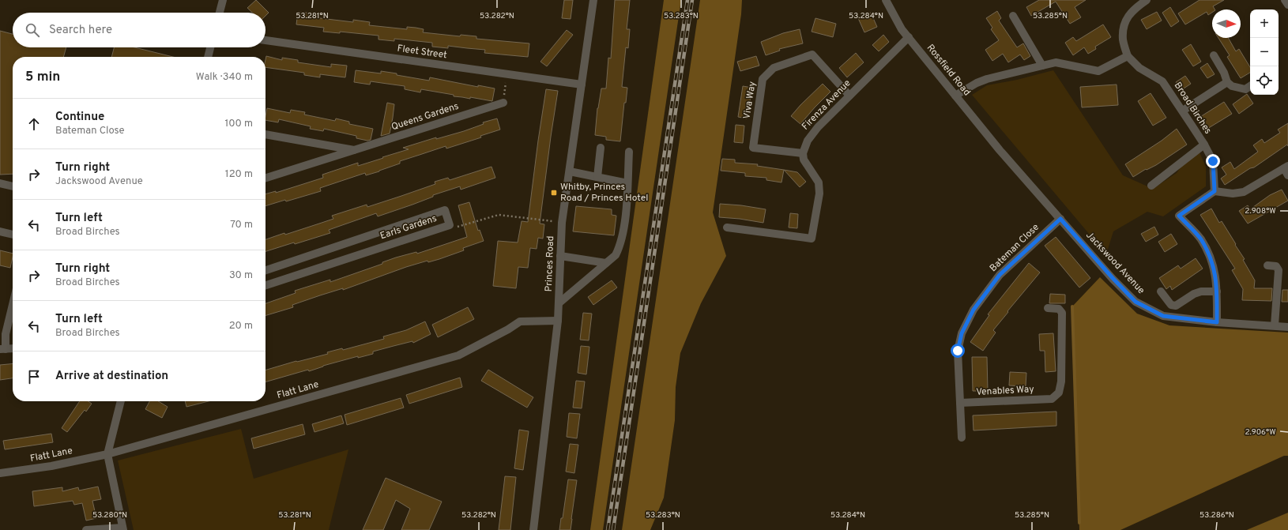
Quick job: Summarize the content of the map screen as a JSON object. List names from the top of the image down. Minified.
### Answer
{"streets":{"street":["Fleet Street","Rossfield Road","Viva Way","Firenza Avenue","Broad Birches","Queens Gardens","Earls Gardens","Bateman Close","Jackswood Avenue","Princes Road","Flatt Lane","Venables Way"]},"crossings":[["Fleet Street","Princes Road"],["Rossfield Road","Firenza Avenue"],["Rossfield Road","Jackswood Avenue"],["Viva Way","Firenza Avenue"],["Bateman Close","Jackswood Avenue"],["Bateman Close","Venables Way"],["Princes Road","Flatt Lane"]],"places":{"transit":["Whitby, Princes Road / Princes Hotel"]},"north":"right","page":{"map_buttons":["+","−"],"search":"Search here","heading":["5 min","Walk · 340 m"],"list":[["Continue","Bateman Close","100 m"],["Turn right","Jackswood Avenue","120 m"],["Turn left","Broad Birches","70 m"],["Turn right","Broad Birches","30 m"],["Turn left","Broad Birches","20 m"],"Arrive at destination"]},"coordinates":["53.281°N","53.282°N","53.283°N","53.284°N","53.285°N","2.908°W","2.906°W","53.280°N","53.286°N"]}
